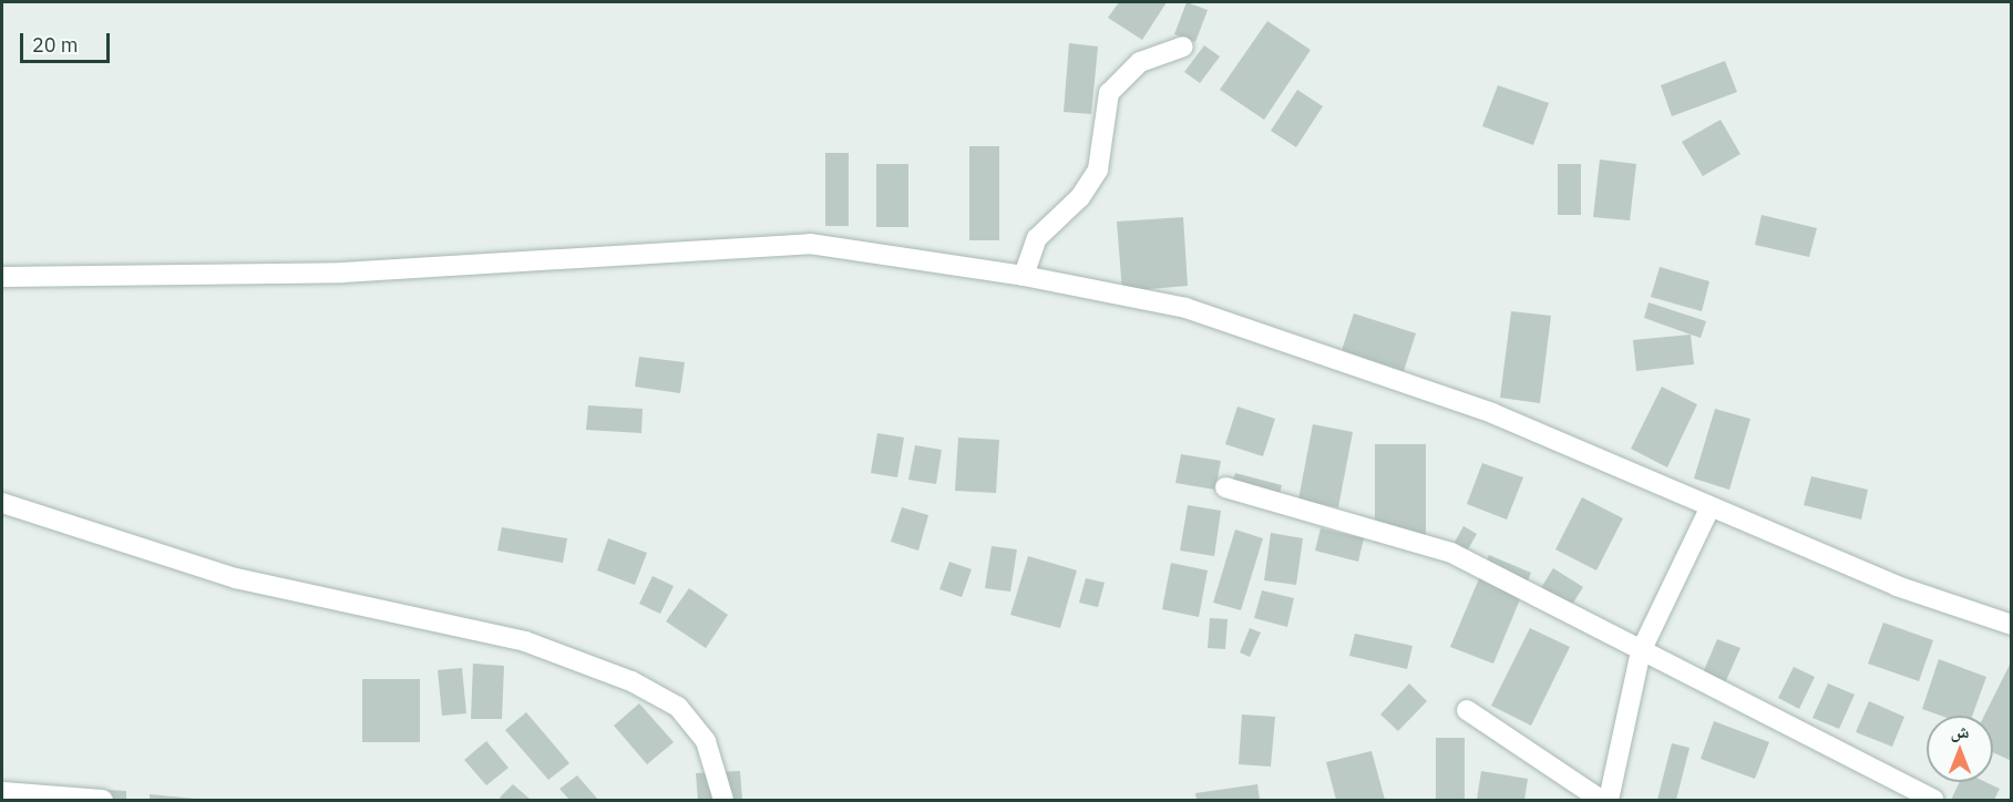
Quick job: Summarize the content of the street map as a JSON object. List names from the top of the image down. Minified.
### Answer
{"scale_bar":"20 m","north":"top"}
